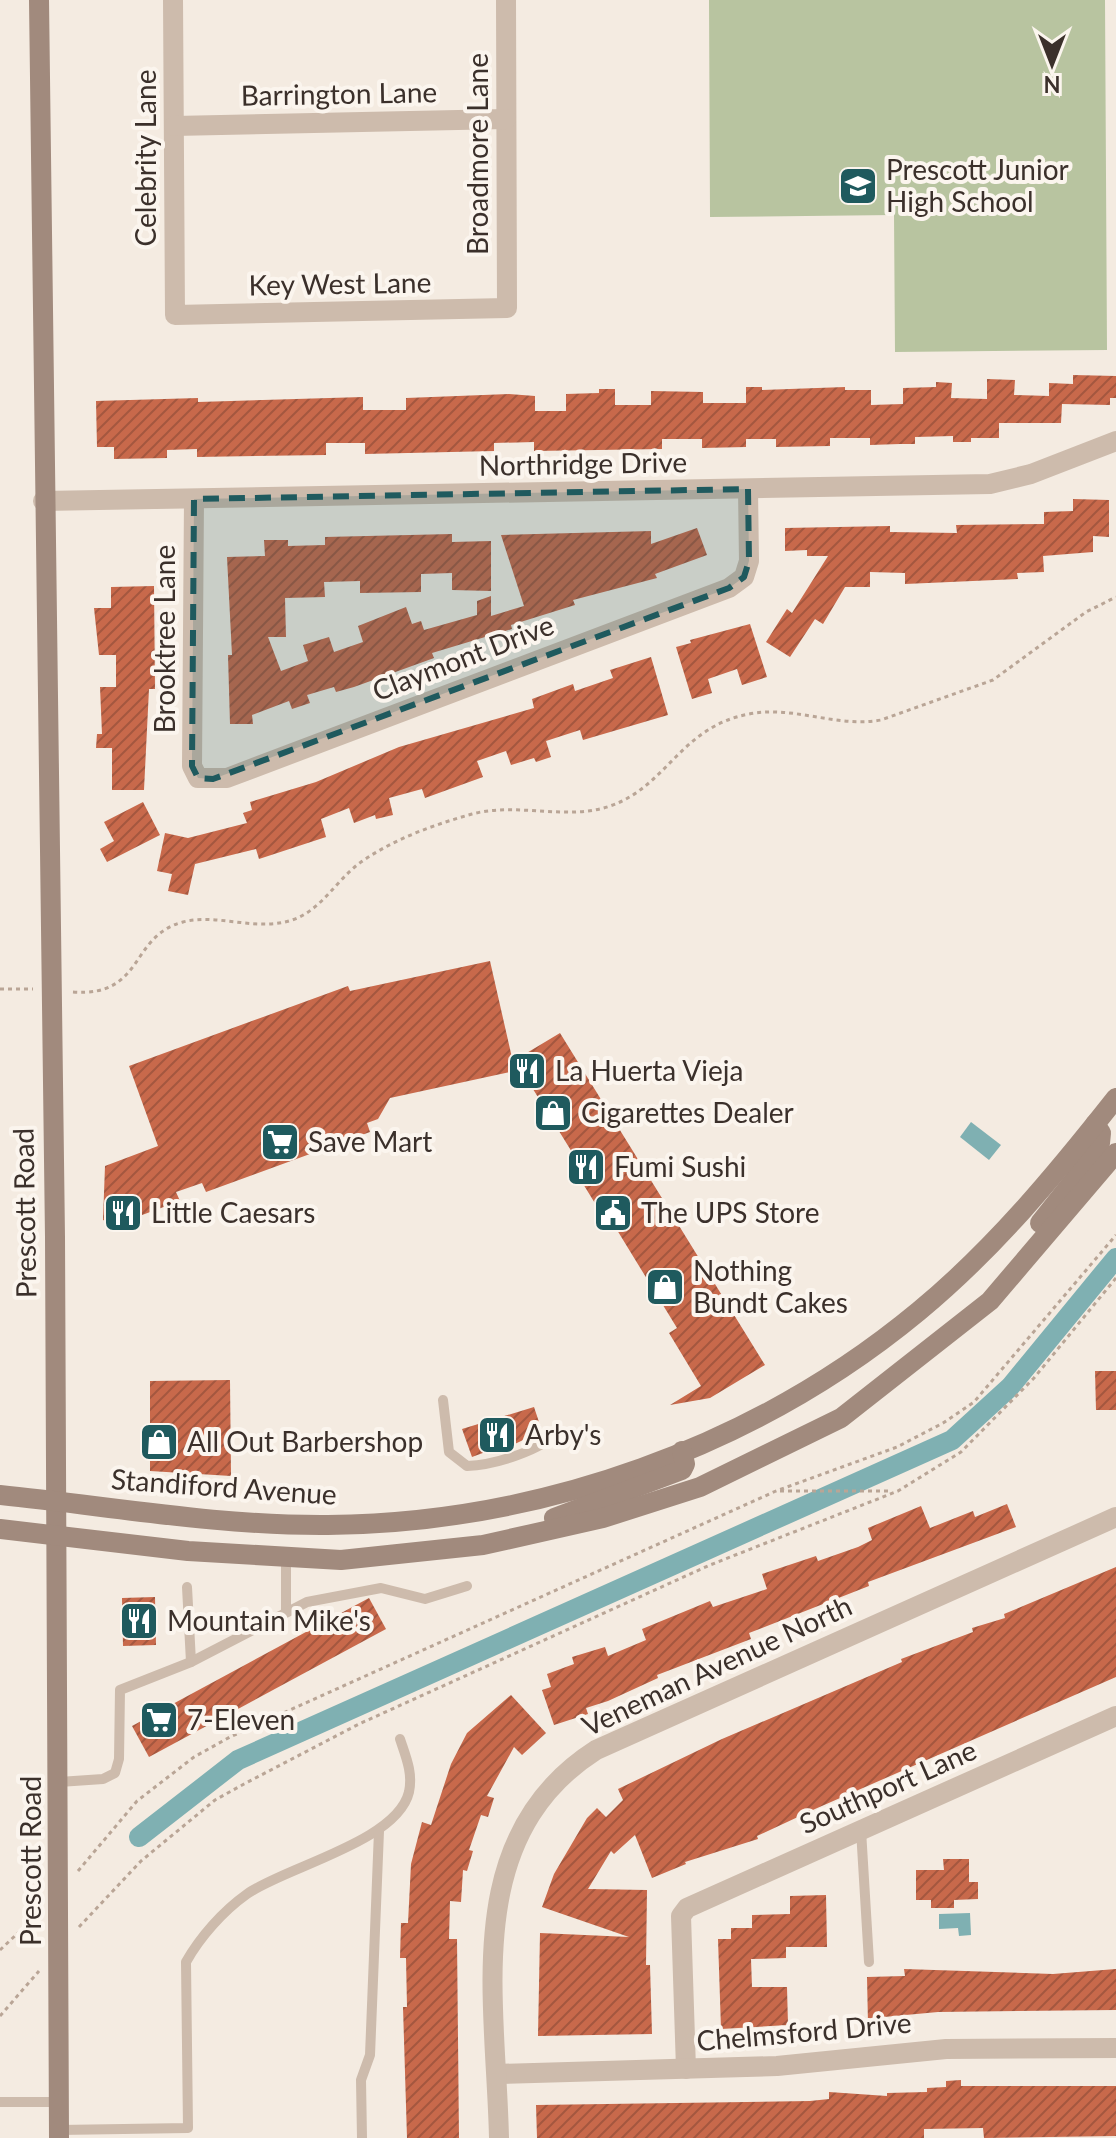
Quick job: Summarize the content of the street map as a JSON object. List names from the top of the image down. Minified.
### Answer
{"streets":{"main road":["Prescott Road","Standiford Avenue"],"street":["Barrington Lane","Broadmore Lane","Celebrity Lane","Key West Lane","Northridge Drive","Brooktree Lane","Claymont Drive","Veneman Avenue North","Southport Lane","Chelmsford Drive"]},"crossings":[["Barrington Lane","Broadmore Lane"],["Barrington Lane","Celebrity Lane"],["Broadmore Lane","Key West Lane"],["Celebrity Lane","Key West Lane"],["Northridge Drive","Brooktree Lane"],["Northridge Drive","Claymont Drive"],["Northridge Drive","Prescott Road"],["Brooktree Lane","Claymont Drive"],["Prescott Road","Standiford Avenue"],["Veneman Avenue North","Chelmsford Drive"],["Southport Lane","Chelmsford Drive"]],"places":{"school or university":["Prescott Junior High School"],"restaurant":["La Huerta Vieja","Fumi Sushi","Little Caesars","Arby's","Mountain Mike's"],"shop":["Cigarettes Dealer","Nothing Bundt Cakes","All Out Barbershop"],"supermarket":["Save Mart","7-Eleven"],"public building":["The UPS Store"]},"north":"bottom"}
